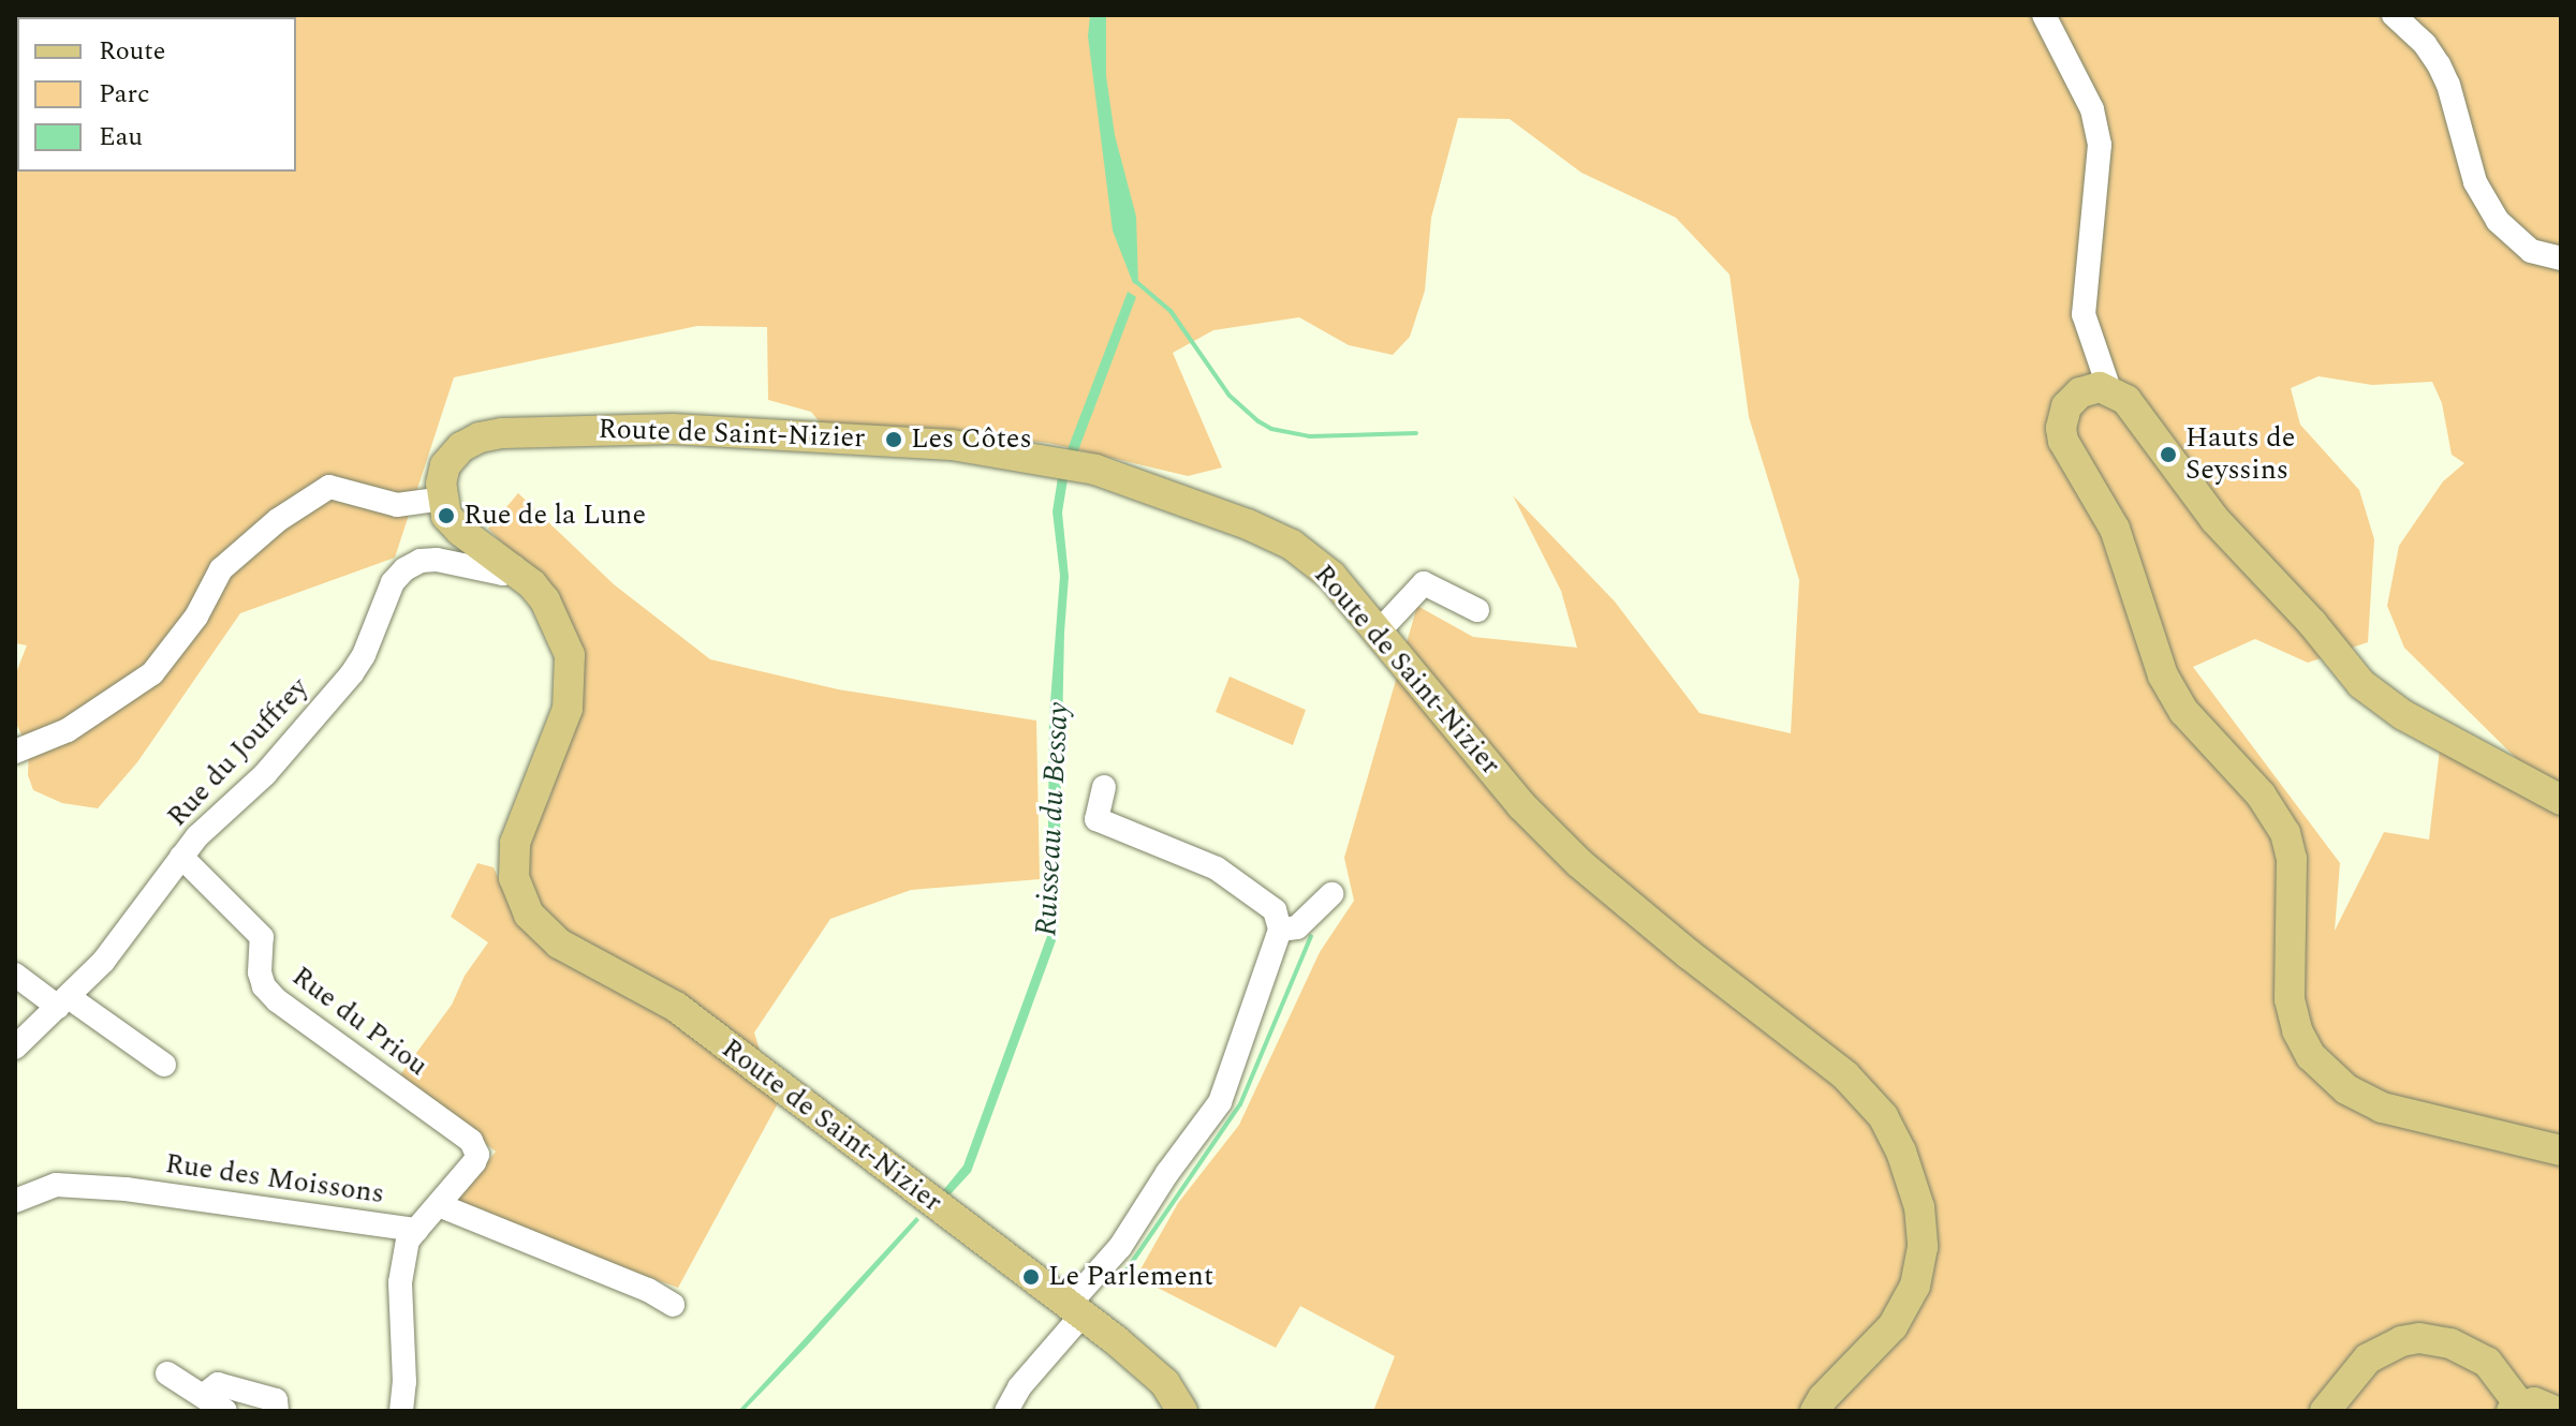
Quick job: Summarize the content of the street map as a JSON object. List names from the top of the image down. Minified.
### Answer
{"streets":{"main road":["Route de Saint-Nizier"],"street":["Rue du Jouffrey","Rue du Priou","Rue des Moissons"]},"crossings":[["Route de Saint-Nizier","Rue du Jouffrey"],["Rue du Jouffrey","Rue du Priou"],["Rue du Priou","Rue des Moissons"]],"water":["Ruisseau du Bessay"],"places":["Les Côtes","Hauts de Seyssins","Rue de la Lune","Le Parlement"],"legend":["Route","Parc","Eau"]}
